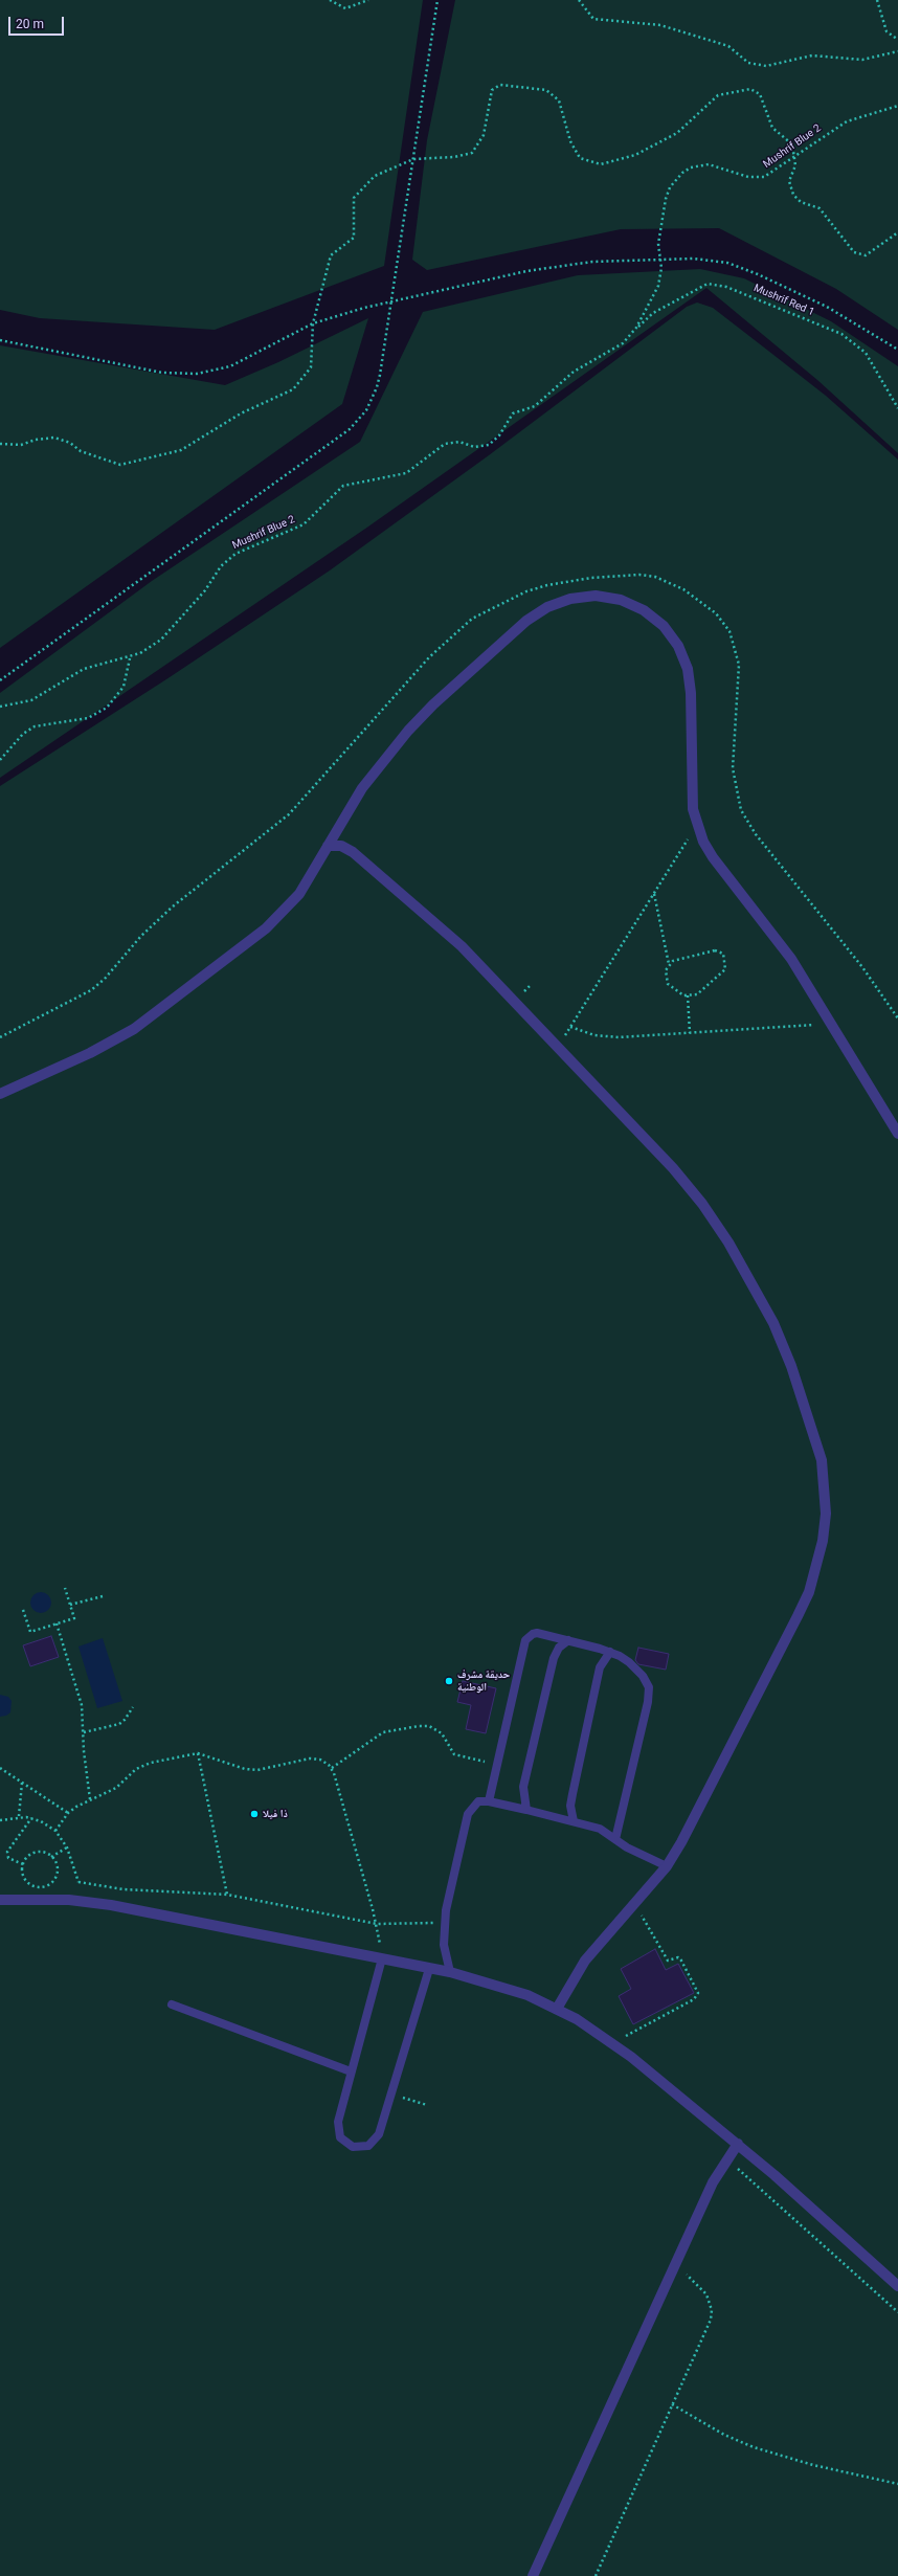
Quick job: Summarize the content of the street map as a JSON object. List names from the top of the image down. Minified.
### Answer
{"streets":{"path":["Mushrif Blue 2","Mushrif Red 1"]},"crossings":[["Mushrif Blue 2","Mushrif Red 1"]],"places":["حديقة مشرف الوطنية","ذا فيلا"],"scale_bar":"20 m"}
